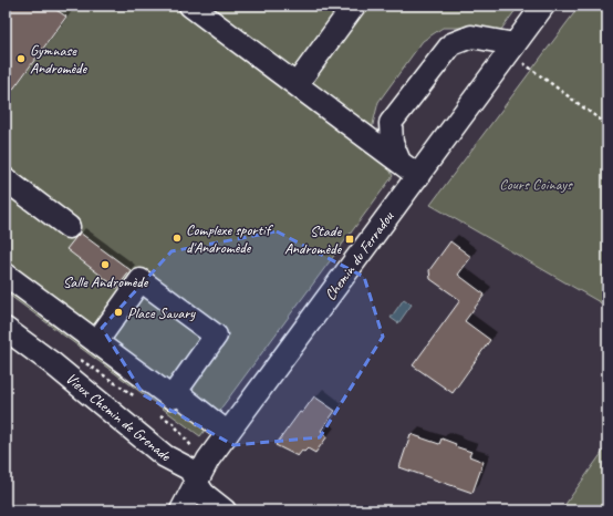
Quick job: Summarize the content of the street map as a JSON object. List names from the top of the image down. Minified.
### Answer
{"streets":{"street":["Chemin du Ferradou","Vieux Chemin de Grenade"]},"crossings":[["Chemin du Ferradou","Vieux Chemin de Grenade"]],"parks":["Cours Coinays"],"places":{"other":["Gymnase Andromède","Complexe sportif d'Andromède","Salle Andromède","Place Savary"],"transit":["Stade Andromède"]}}
